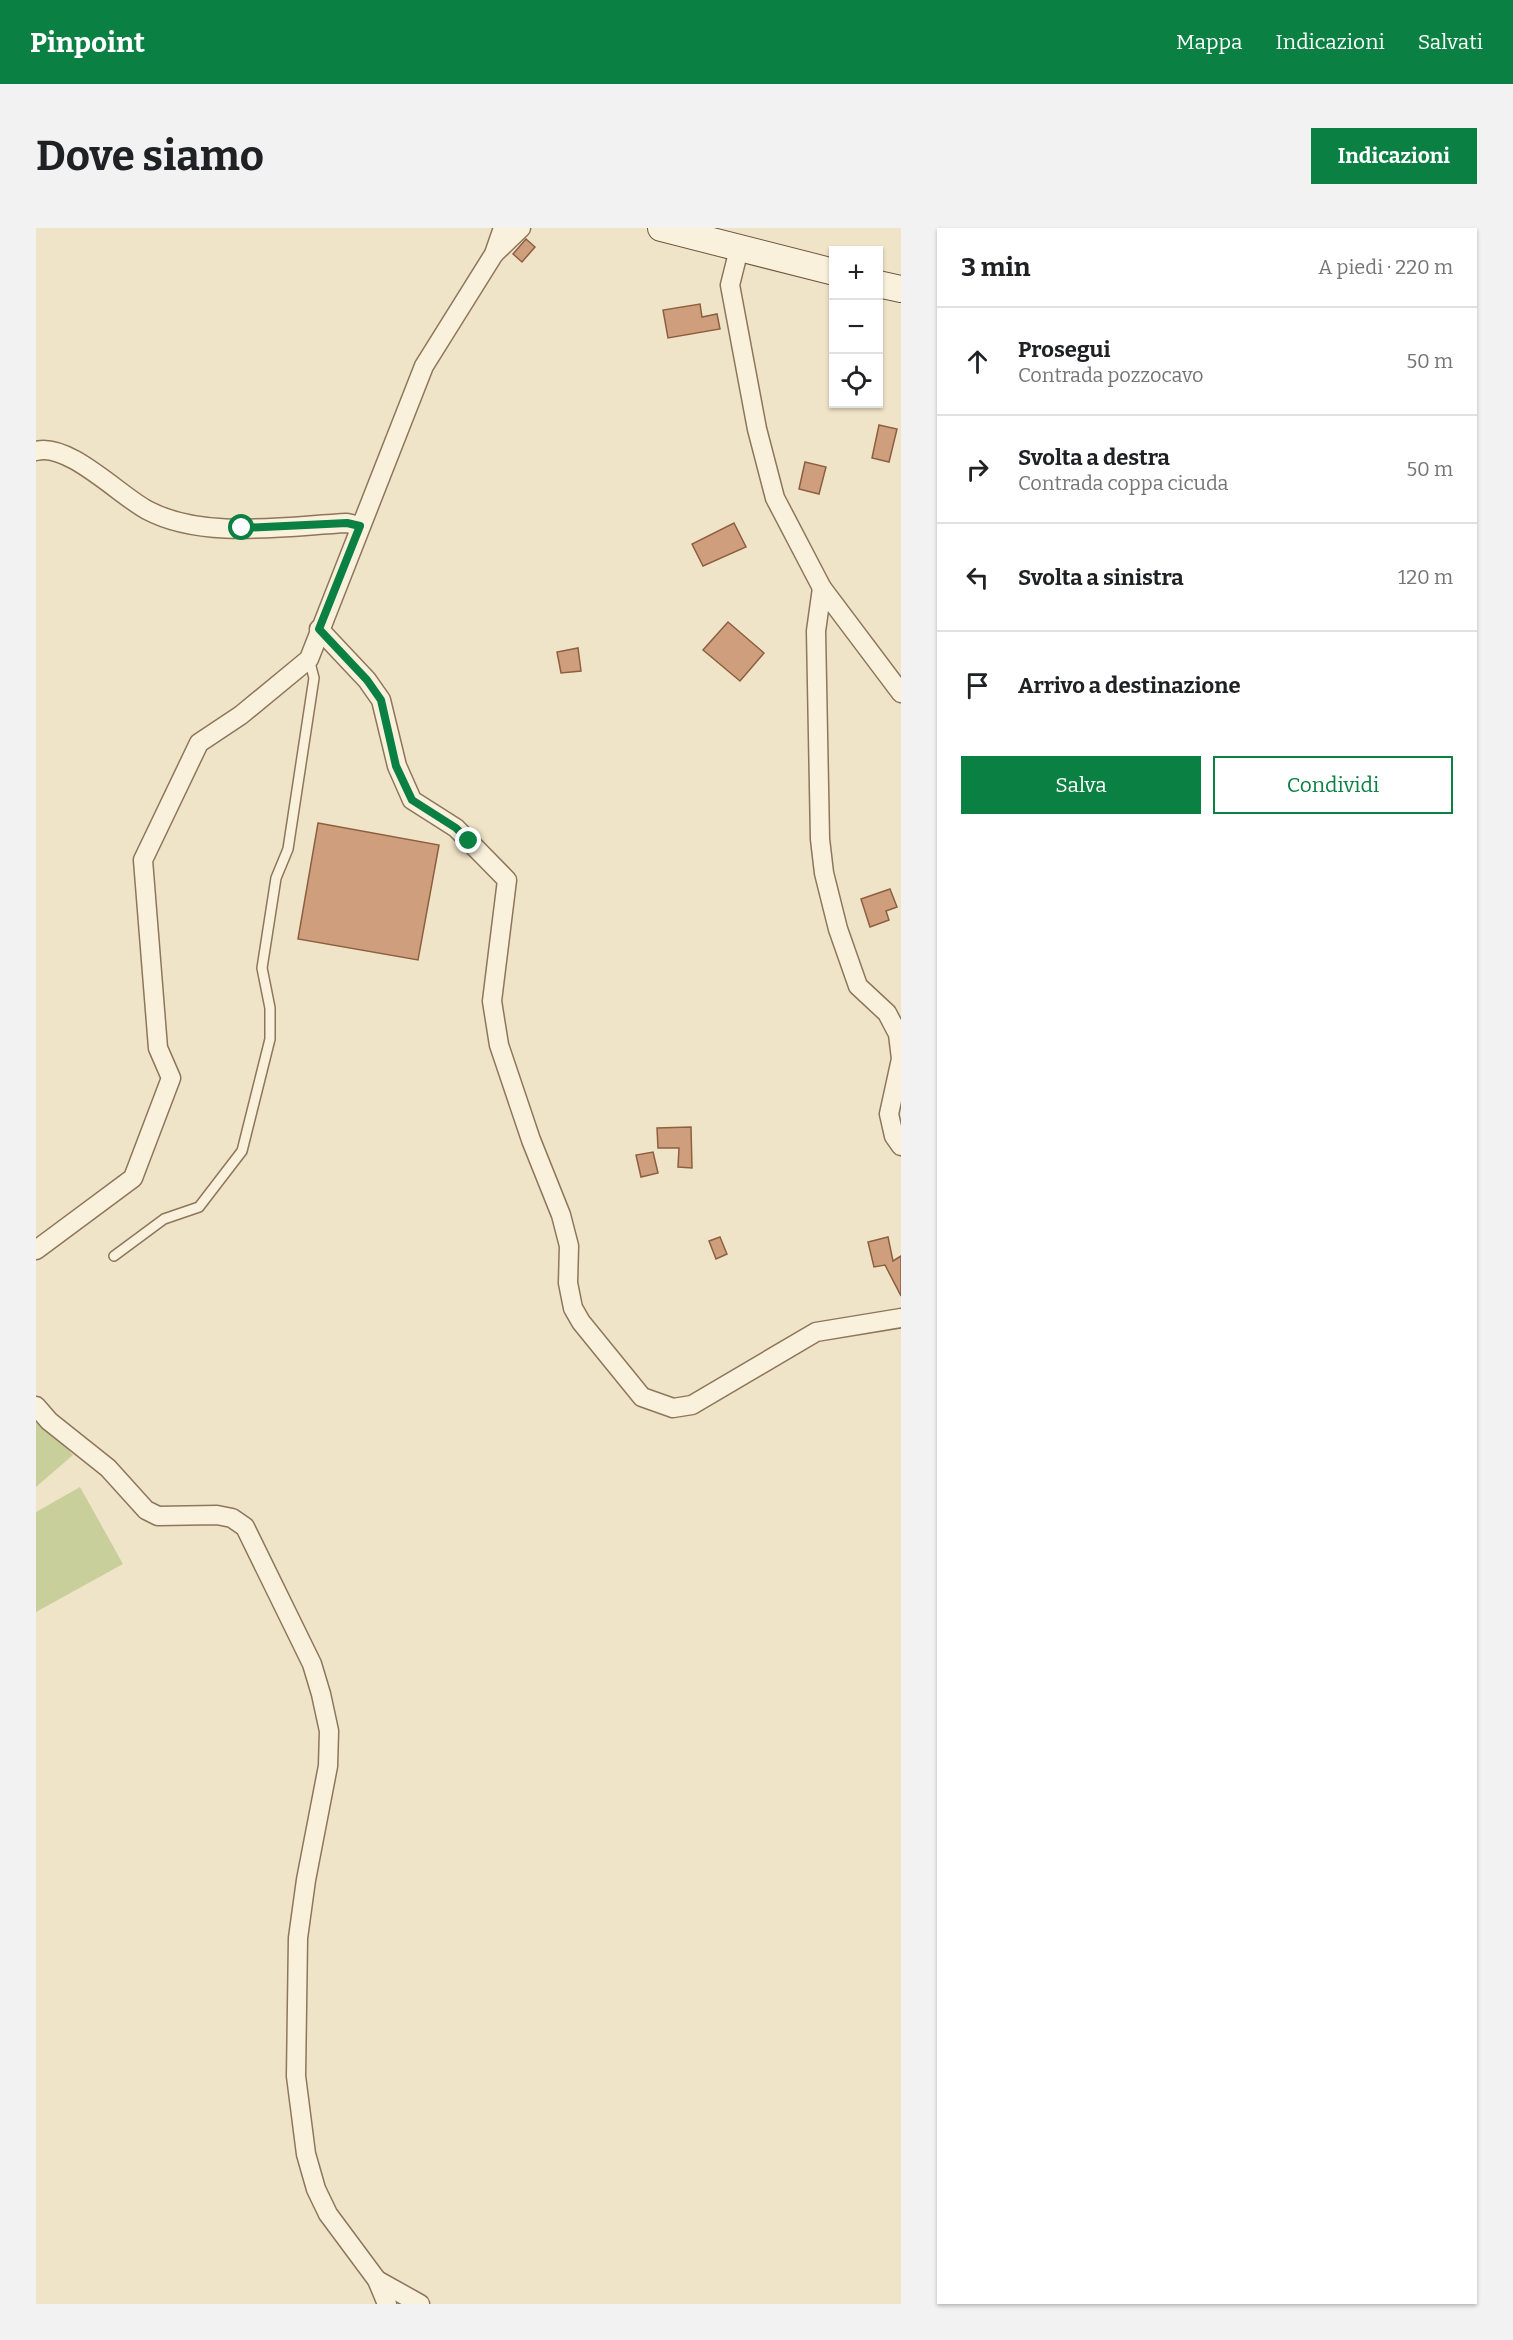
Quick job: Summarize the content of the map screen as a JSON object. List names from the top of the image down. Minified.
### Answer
{"page":{"header":"Pinpoint","nav":["Mappa","Indicazioni","Salvati"],"buttons":["Indicazioni",["Salva","Condividi"]],"title":"Dove siamo","heading":["3 min","A piedi · 220 m"],"map_buttons":["+","−"],"list":[["Prosegui","Contrada pozzocavo","50 m"],["Svolta a destra","Contrada coppa cicuda","50 m"],["Svolta a sinistra","120 m"],"Arrivo a destinazione"]}}
